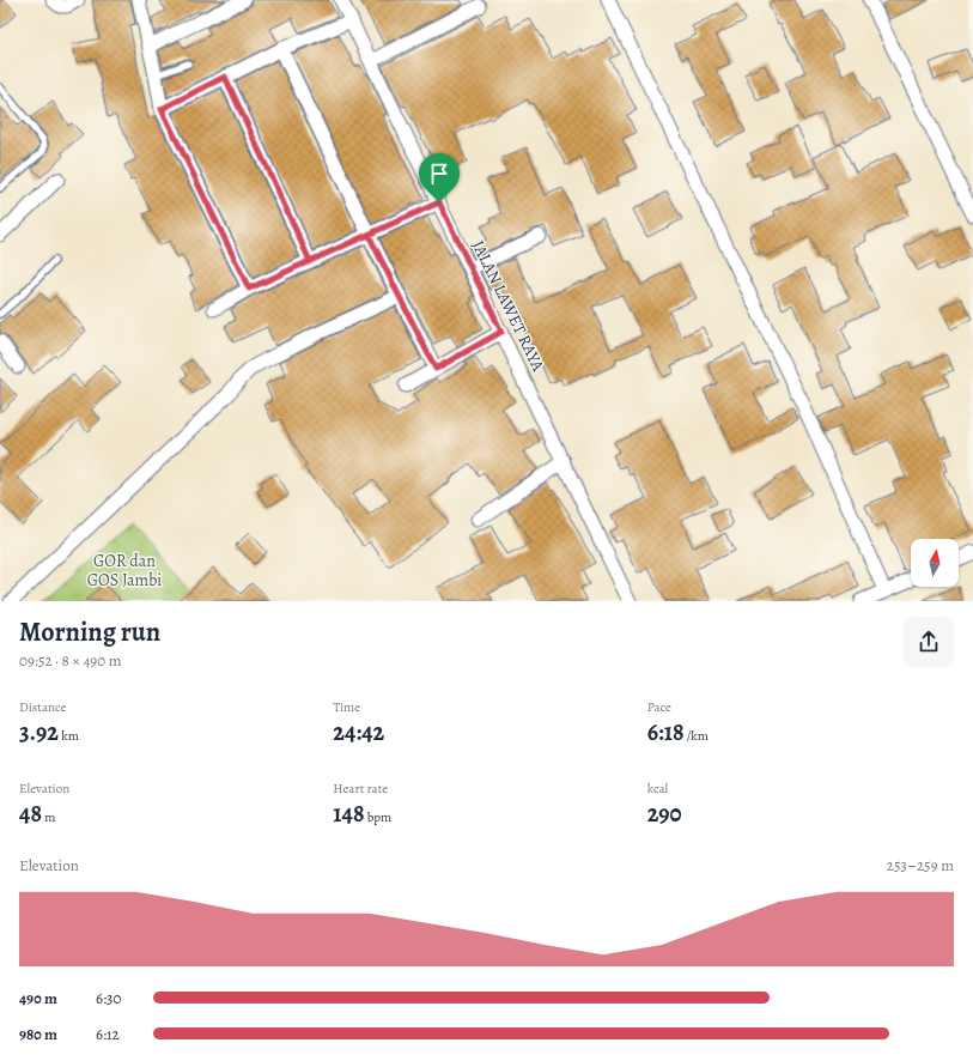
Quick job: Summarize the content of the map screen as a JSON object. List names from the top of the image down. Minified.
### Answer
{"streets":{"street":["JALAN LAWET RAYA"]},"parks":["GOR dan GOS Jambi"],"north":"top","page":{"heading":["Morning run","09:52 · 8 × 490 m"],"stats":[["Distance","3.92 km"],["Time","24:42"],["Pace","6:18 /km"],["Elevation","48 m"],["Heart rate","148 bpm"],["kcal","290"]],"chart":["Elevation","253–259 m"],"list":[{"name":"490 m","note":"6:30"},{"name":"980 m","note":"6:12"}]}}
